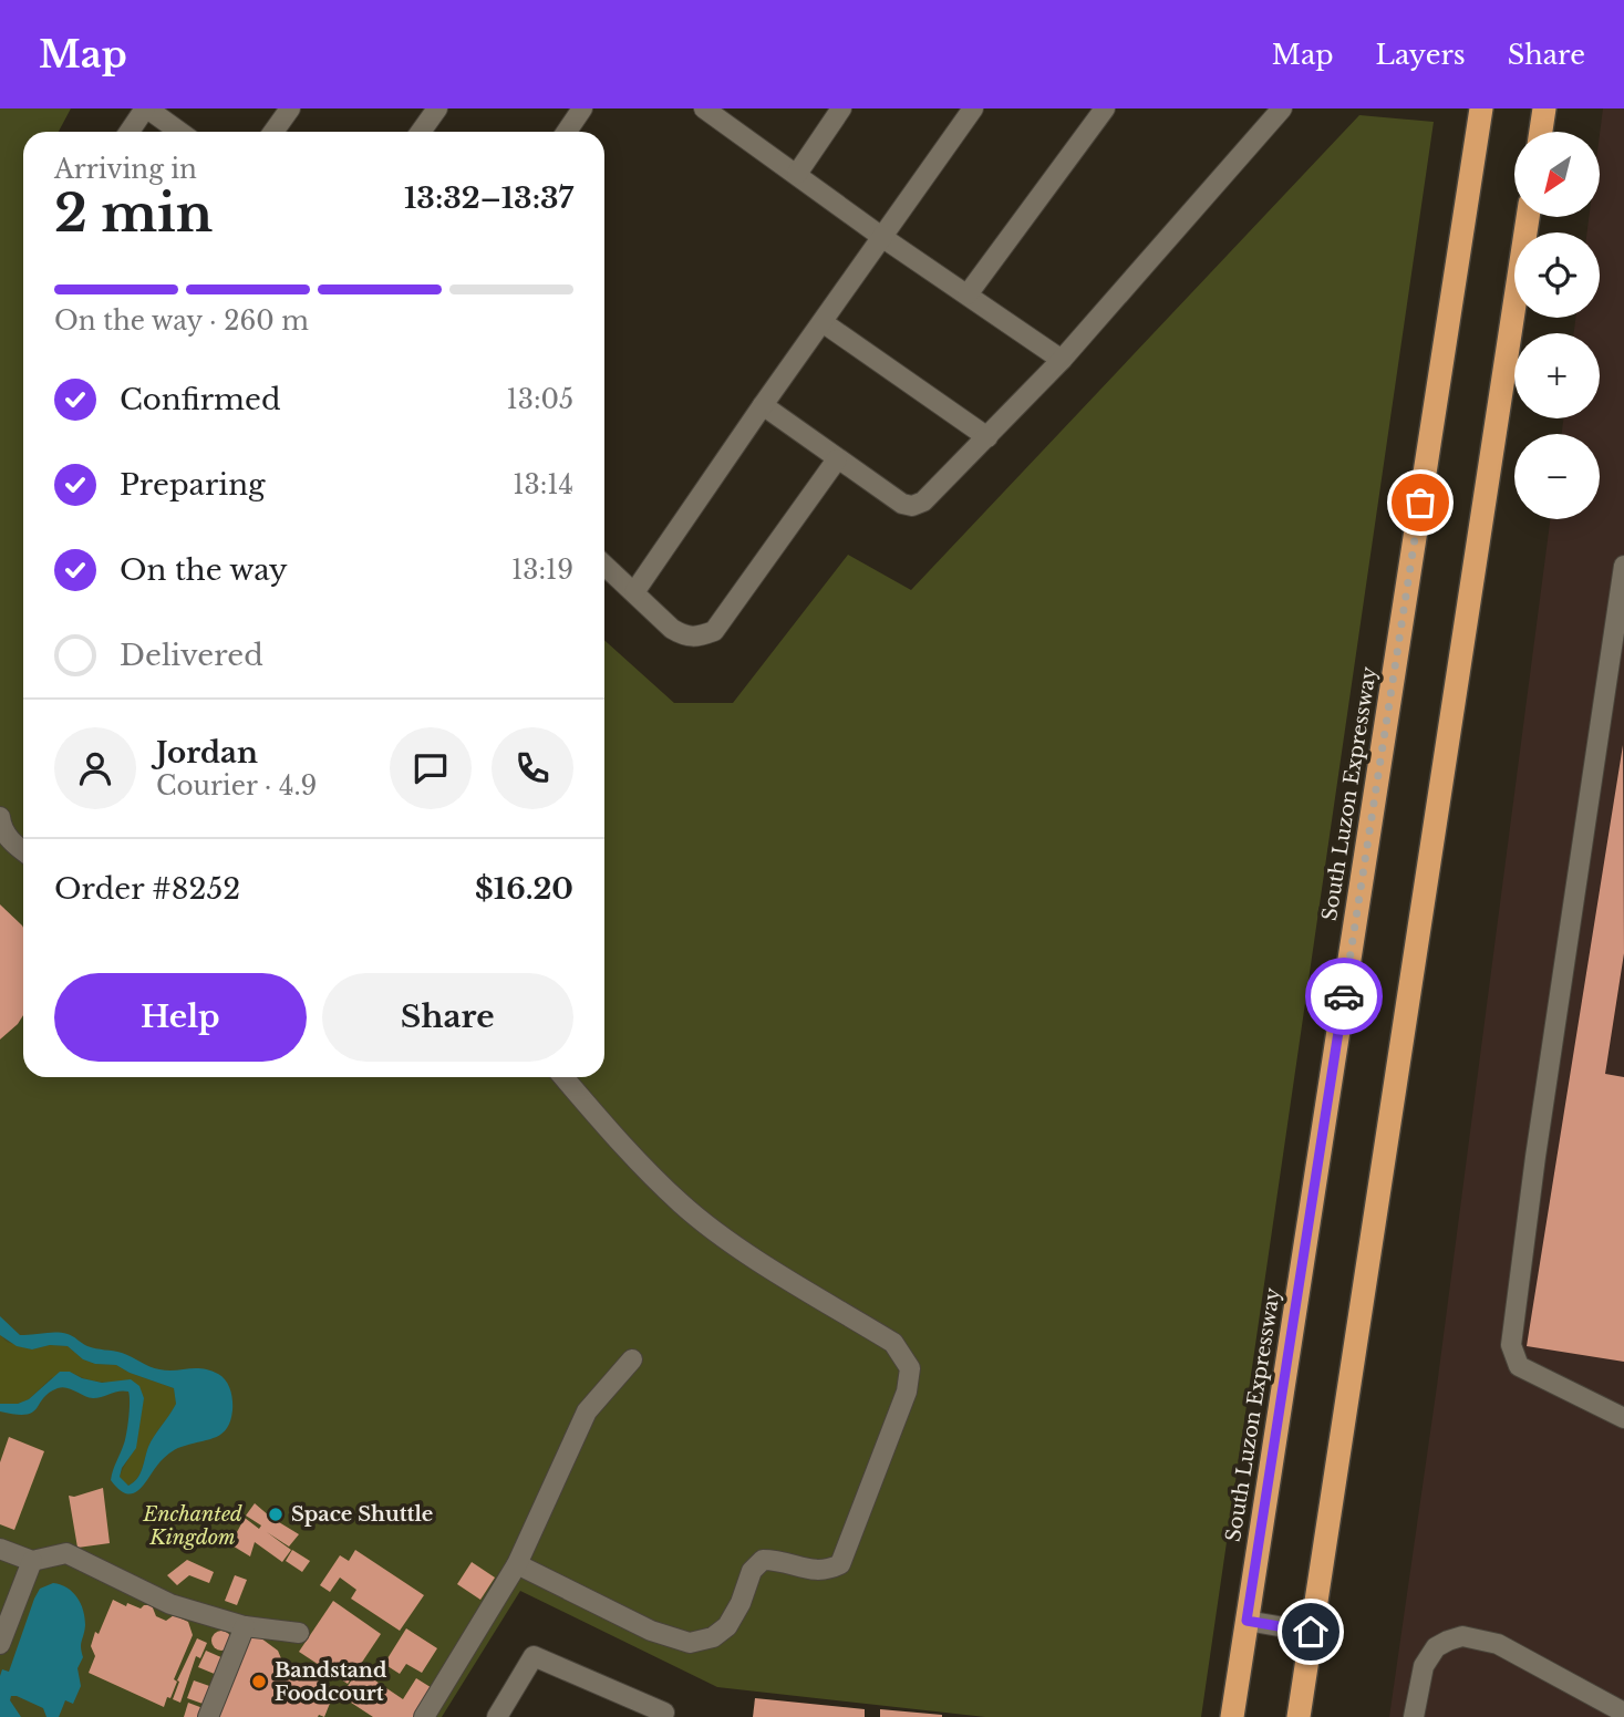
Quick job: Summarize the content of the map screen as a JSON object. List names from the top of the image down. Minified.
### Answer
{"streets":{"highway":["South Luzon Expressway"]},"parks":["Enchanted Kingdom"],"places":["Space Shuttle","Bandstand Foodcourt"],"north":"bottom left","page":{"header":"Map","nav":["Map","Layers","Share"],"map_buttons":["+","−"],"heading":["2 min","Arriving in","13:32–13:37"],"panel":["Jordan","Courier · 4.9","Order #8252","$16.20"],"bar":"On the way · 260 m","list":[["Confirmed","13:05"],["Preparing","13:14"],["On the way","13:19"],"Delivered"],"buttons":["Help","Share"]}}
